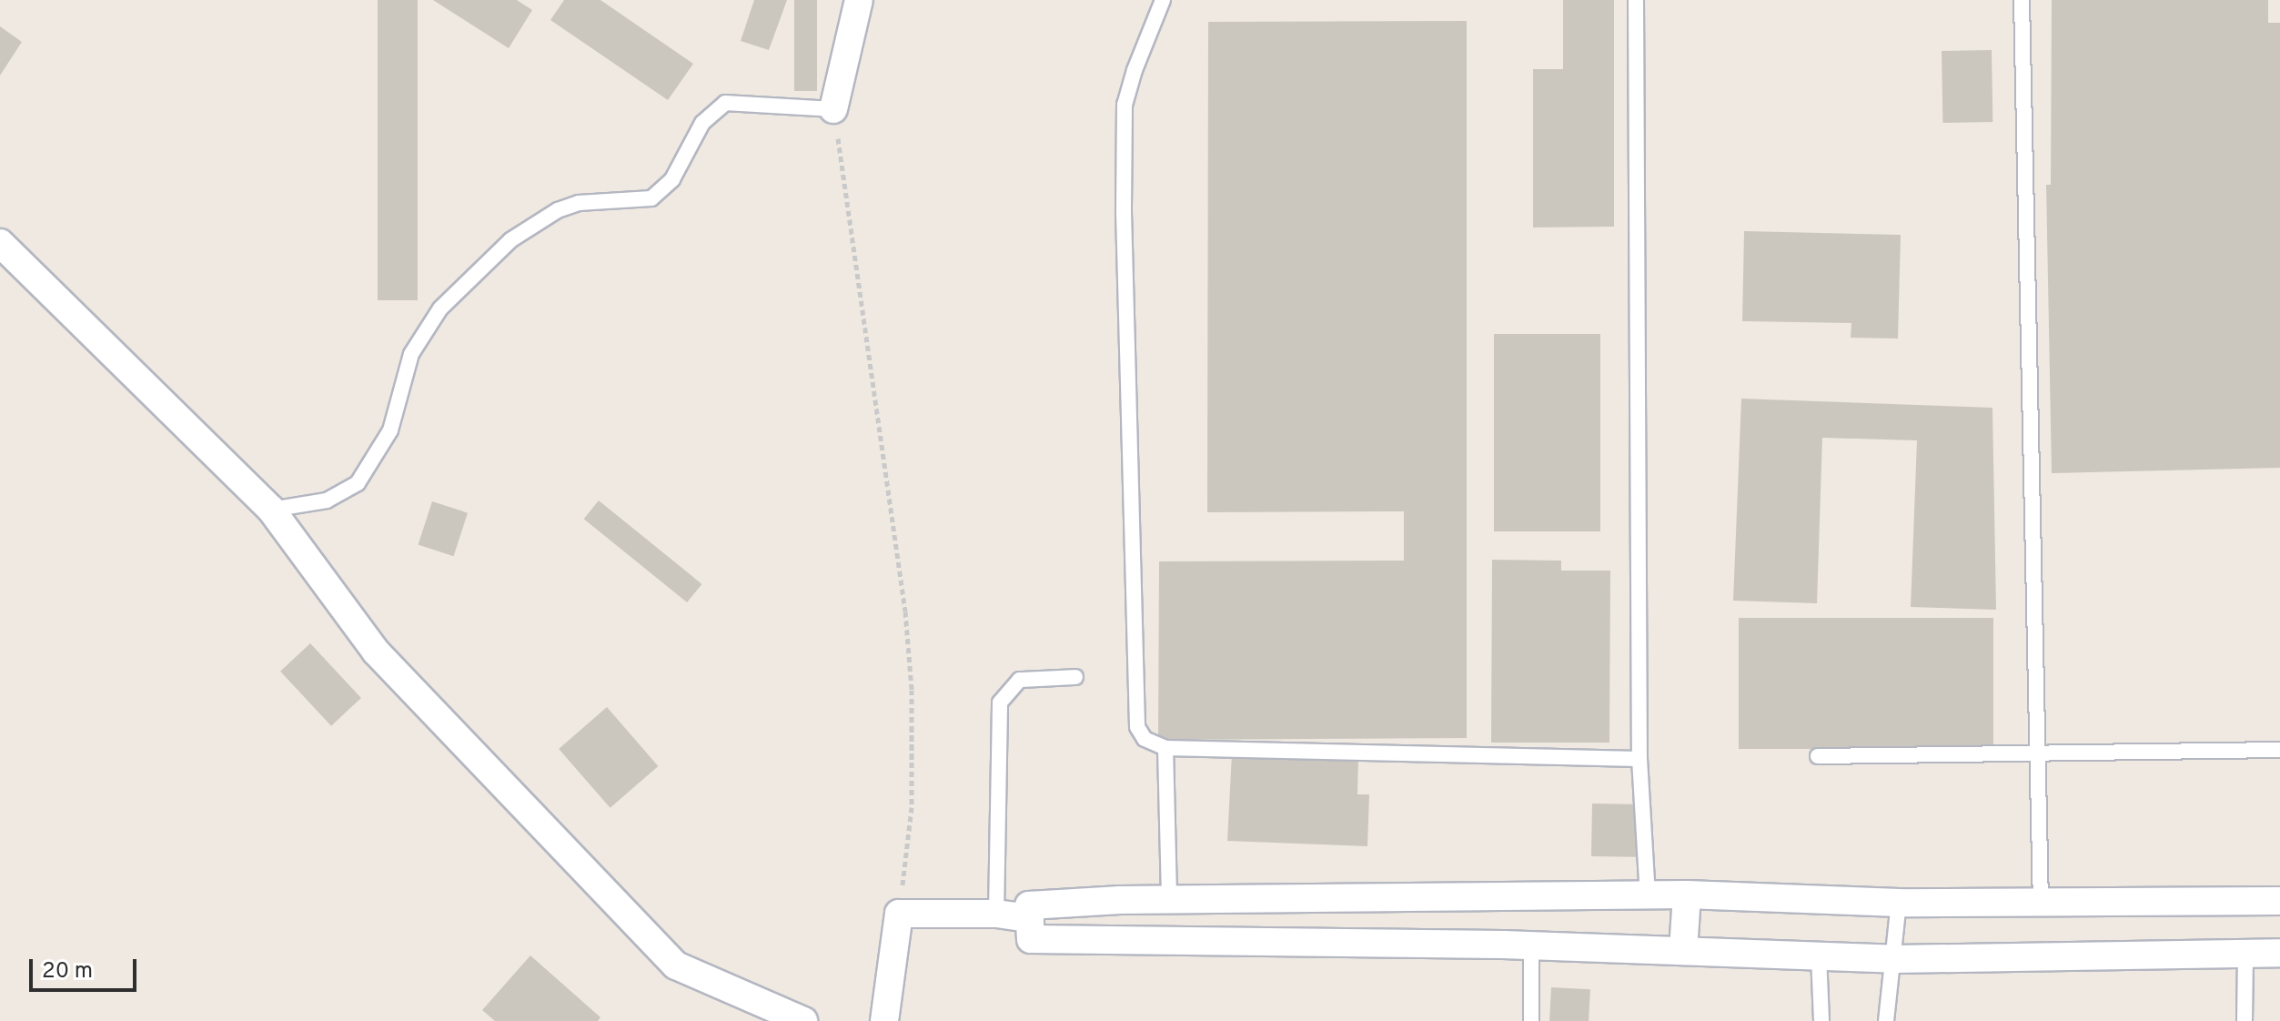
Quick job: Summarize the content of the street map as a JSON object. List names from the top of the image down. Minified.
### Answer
{"scale_bar":"20 m"}
